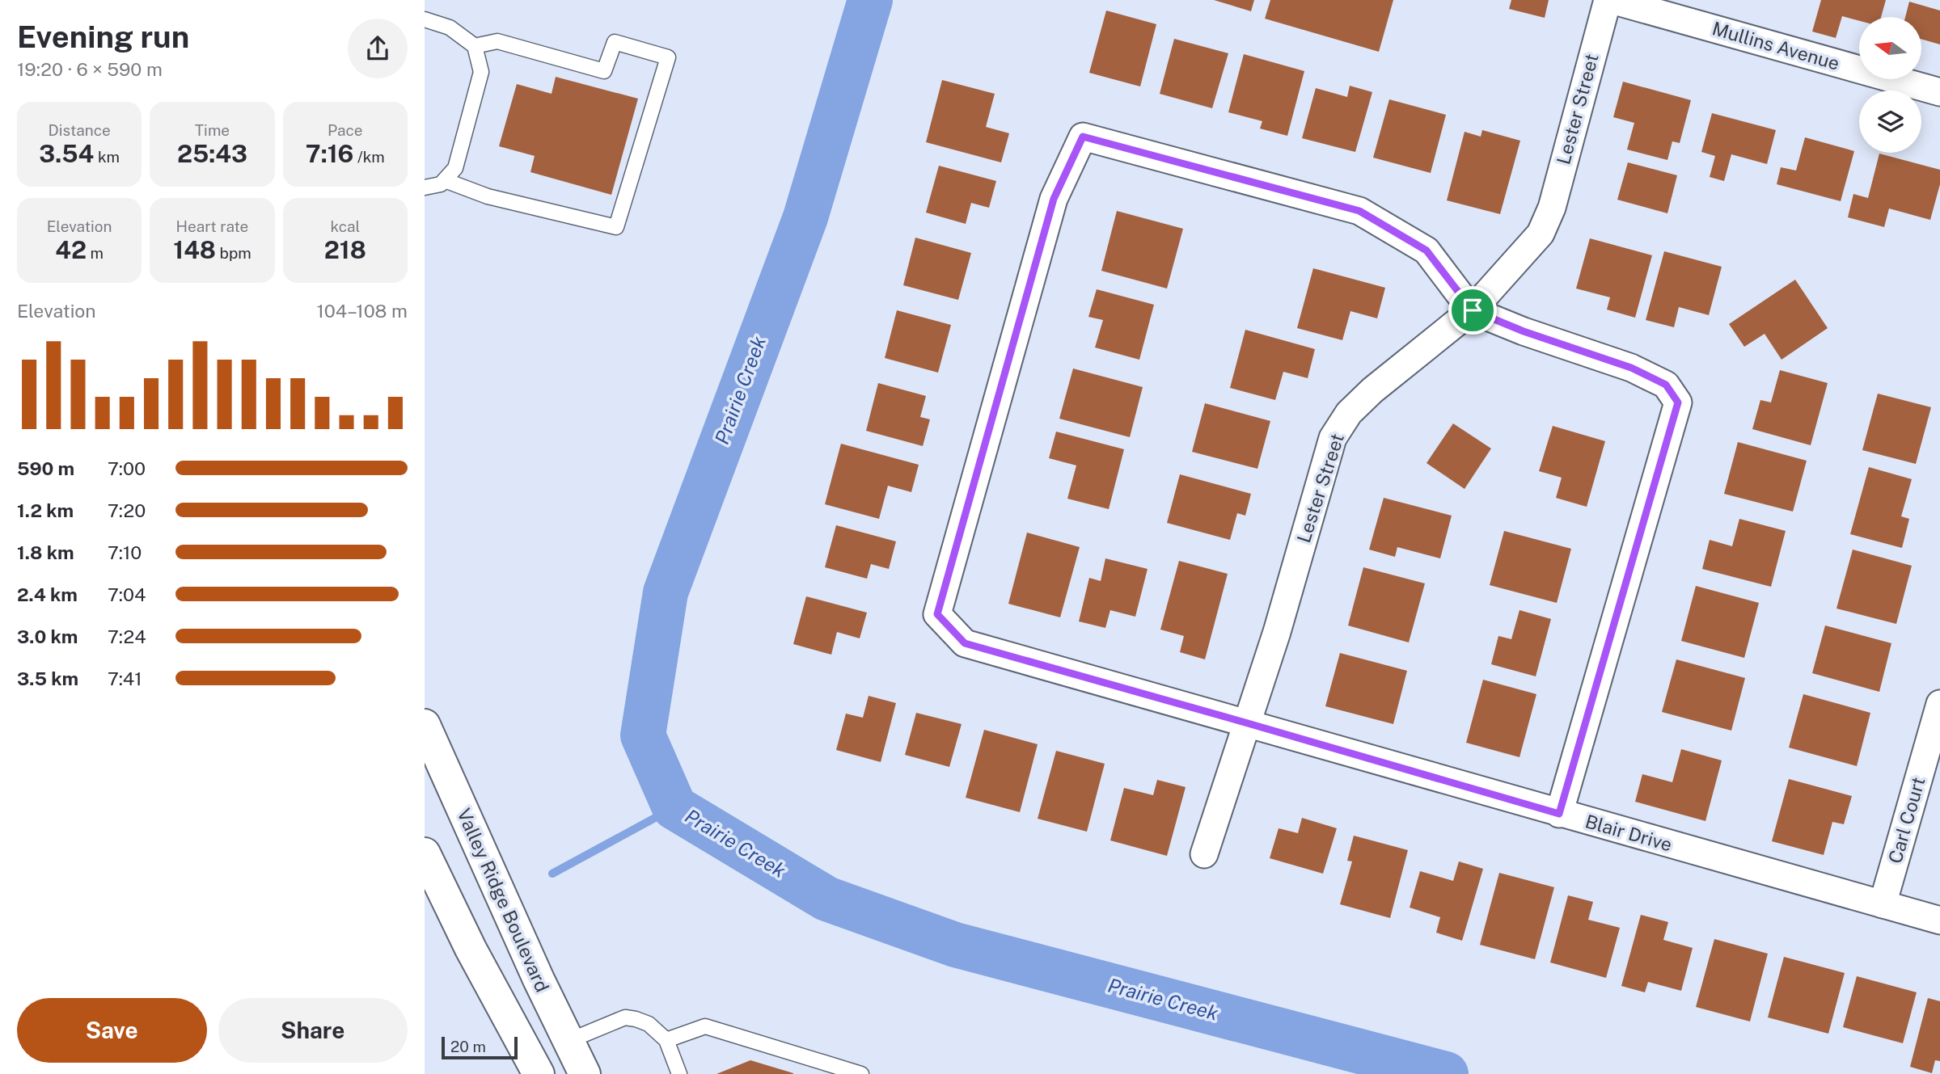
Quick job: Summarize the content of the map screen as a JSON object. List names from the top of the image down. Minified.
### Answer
{"streets":{"main road":["Valley Ridge Boulevard"],"street":["Mullins Avenue","Lester Street","Carl Court","Blair Drive"]},"crossings":[["Lester Street","Blair Drive"],["Carl Court","Blair Drive"]],"water":["Prairie Creek"],"scale_bar":"20 m","north":"left","page":{"heading":["Evening run","19:20 · 6 × 590 m"],"stats":[["Distance","3.54 km"],["Time","25:43"],["Pace","7:16 /km"],["Elevation","42 m"],["Heart rate","148 bpm"],["kcal","218"]],"chart":["Elevation","104–108 m"],"list":[{"name":"590 m","note":"7:00"},{"name":"1.2 km","note":"7:20"},{"name":"1.8 km","note":"7:10"},{"name":"2.4 km","note":"7:04"},{"name":"3.0 km","note":"7:24"},{"name":"3.5 km","note":"7:41"}],"buttons":["Save","Share"],"scale":"20 m"}}
